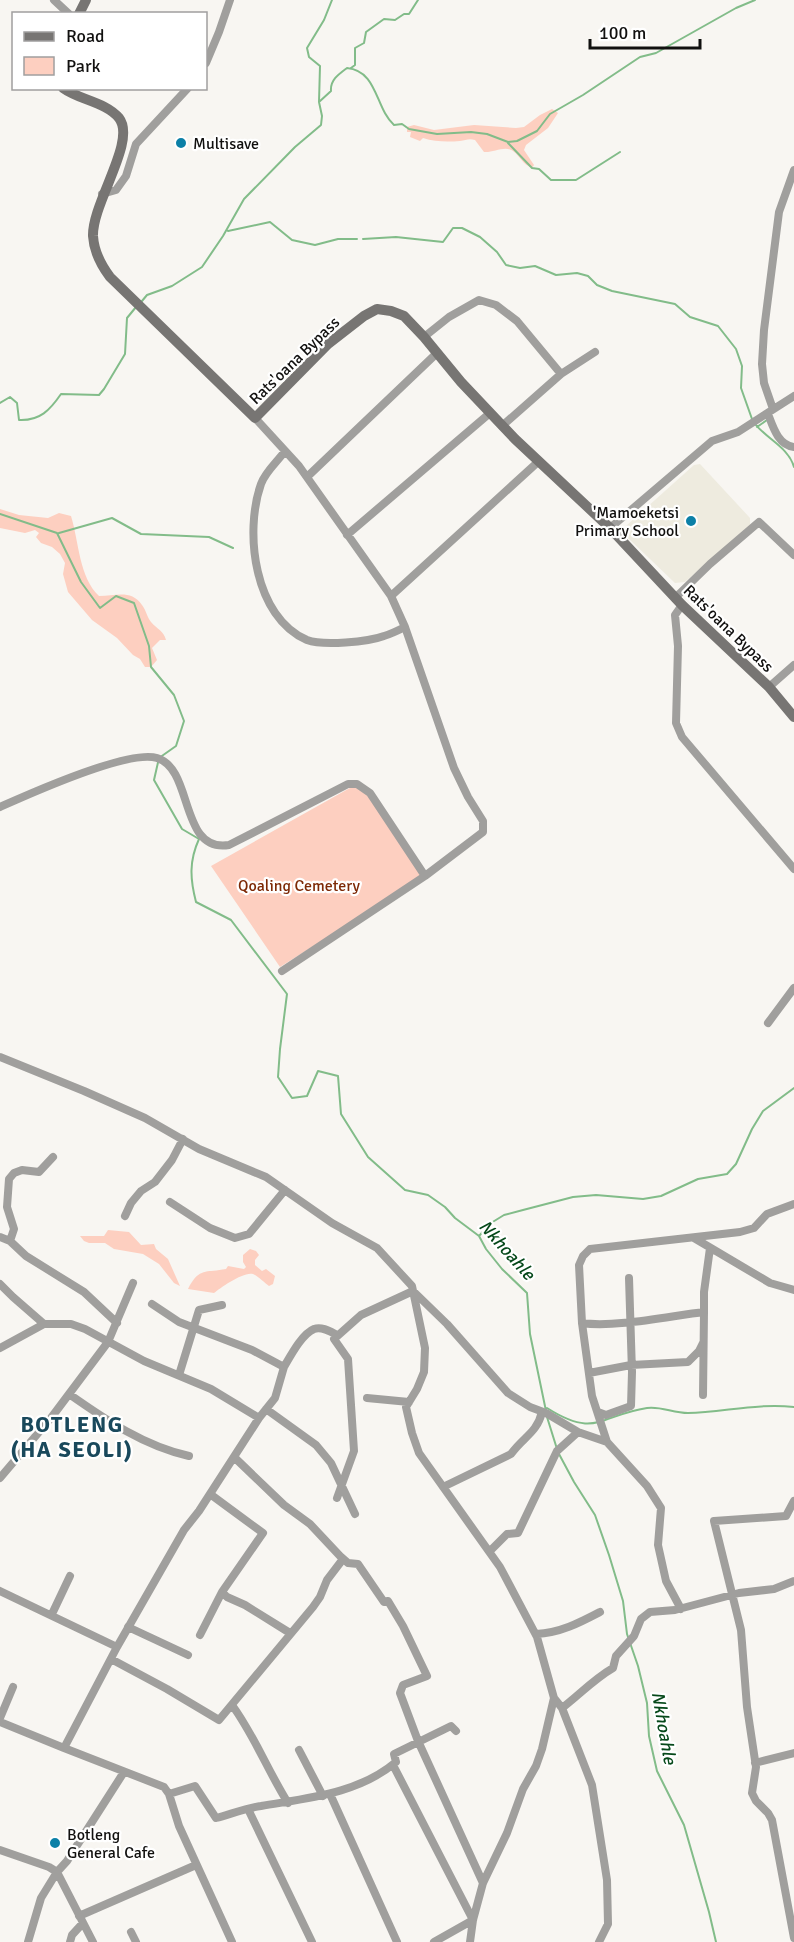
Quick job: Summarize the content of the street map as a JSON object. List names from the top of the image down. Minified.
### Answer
{"streets":{"street":["Rats'oana Bypass"]},"districts":["BOTLENG (HA SEOLI)"],"water":["Nkhoahle"],"parks":["Qoaling Cemetery"],"places":["Multisave","'Mamoeketsi Primary School","Botleng General Cafe"],"legend":["Road","Park"],"scale_bar":"100 m"}
